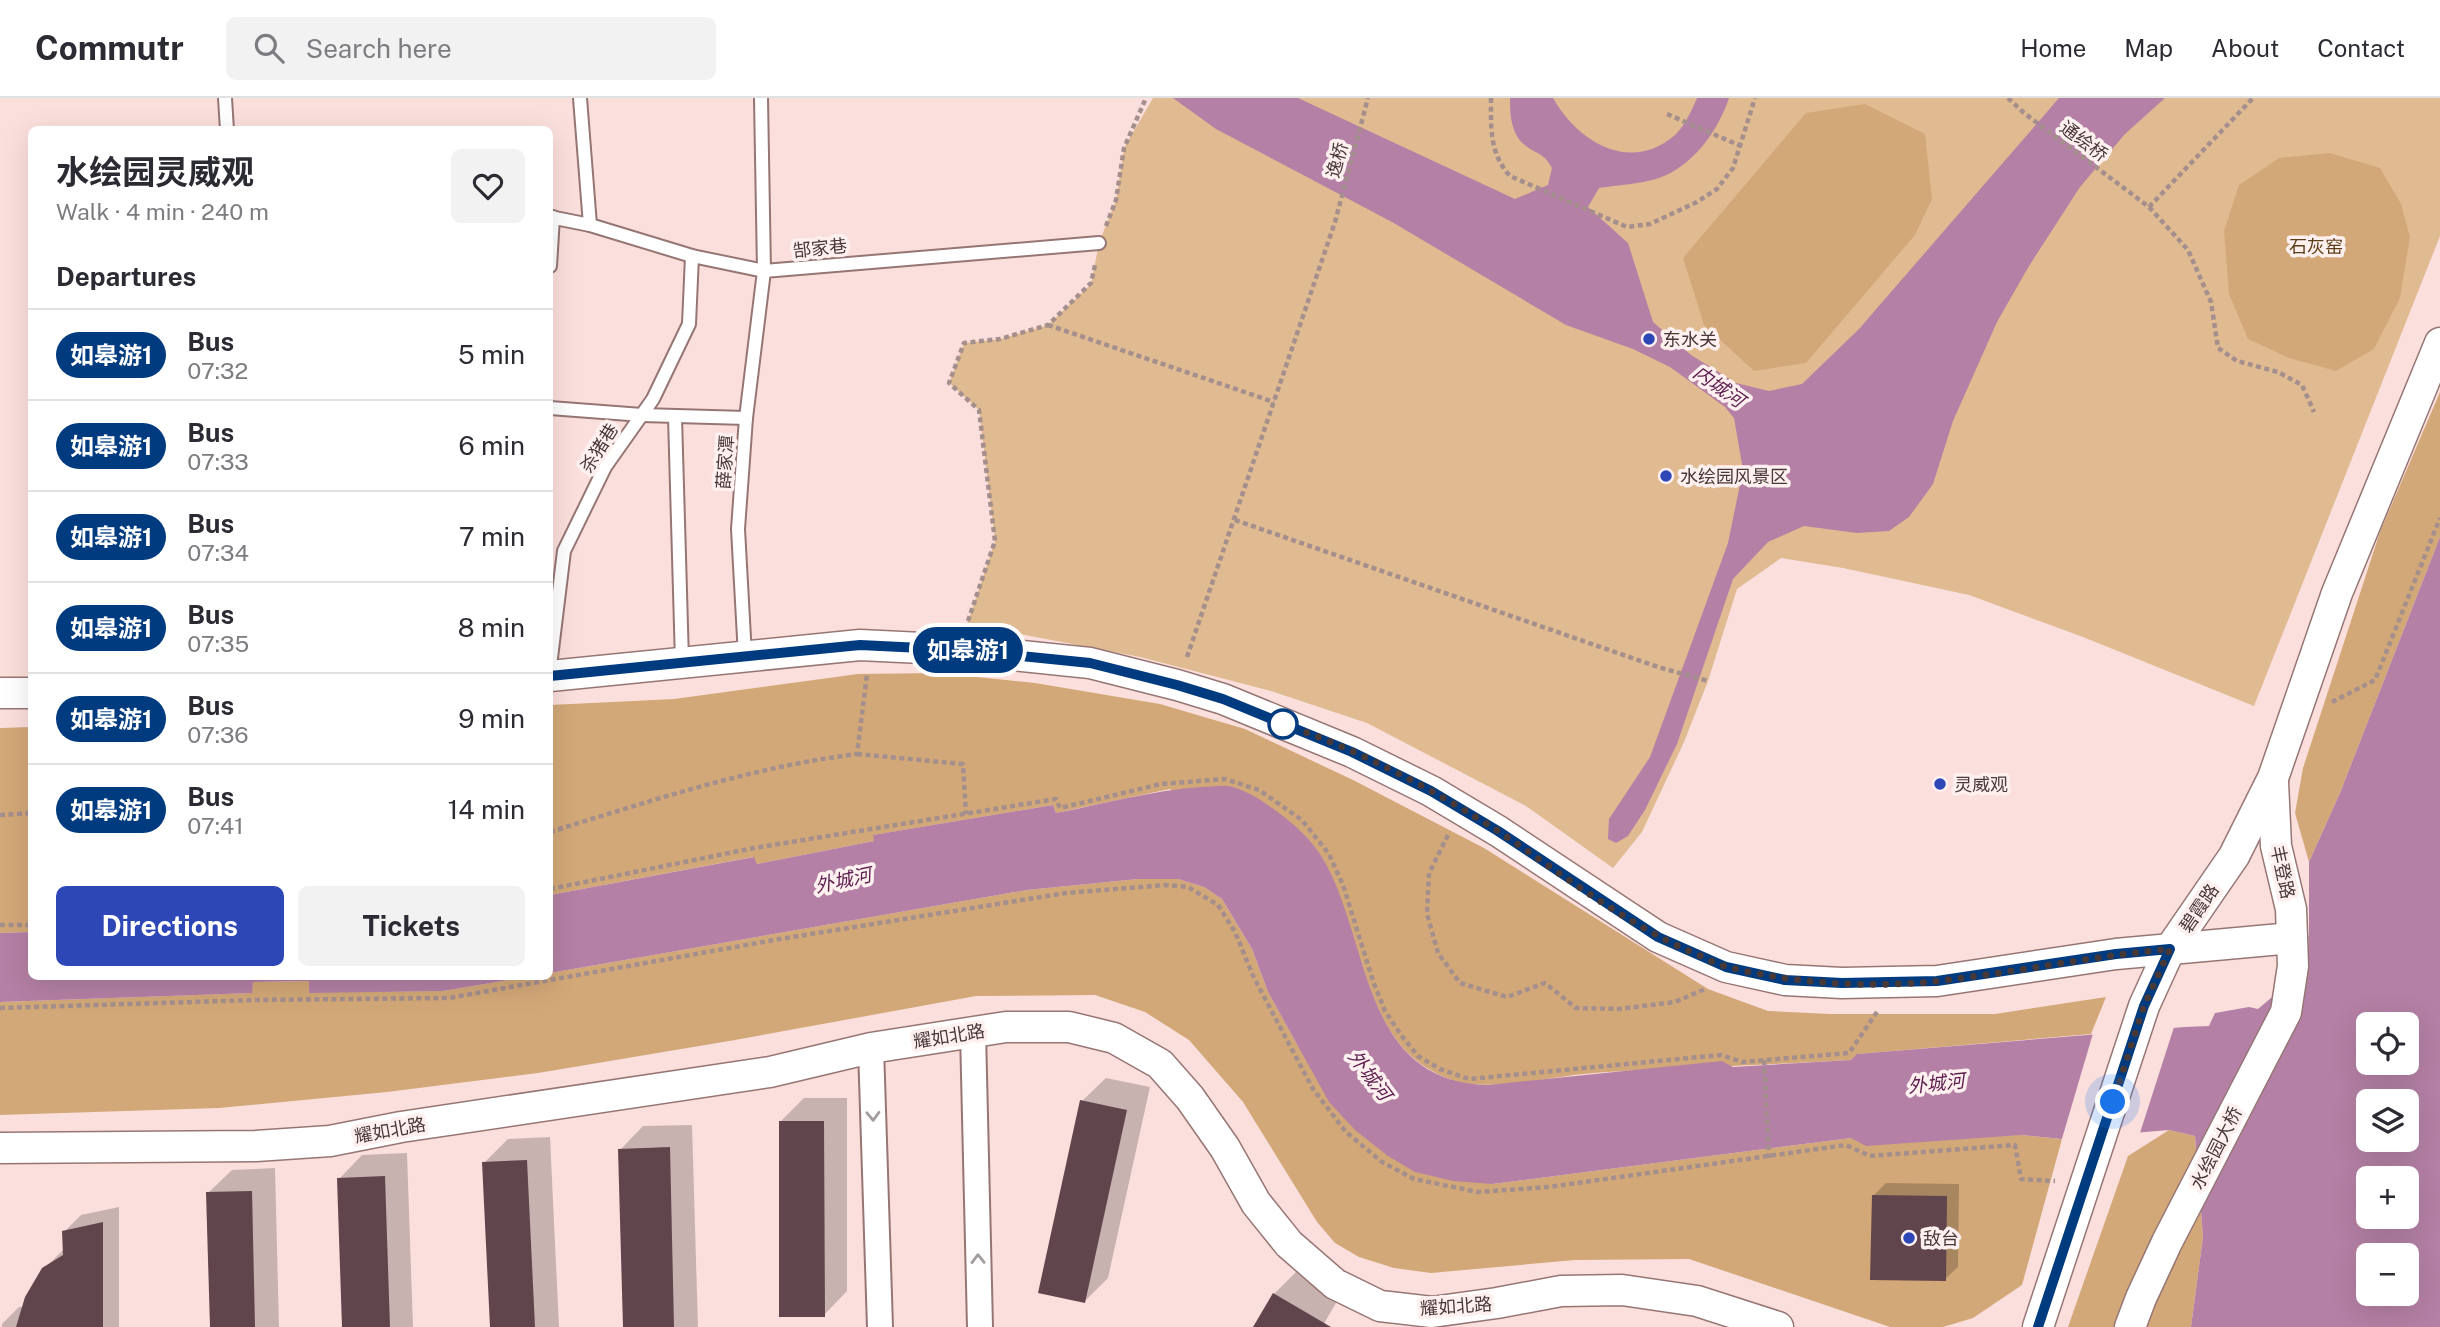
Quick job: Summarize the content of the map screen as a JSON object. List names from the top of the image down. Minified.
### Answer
{"streets":{"street":["丰登路","碧霞路","耀如北路","水绘园大桥"],"lane":["郜家巷","杀猪巷","薛家潭"],"path":["通绘桥","逸桥"]},"crossings":[["逸桥","碧霞路"],["郜家巷","杀猪巷"],["郜家巷","薛家潭"],["薛家潭","碧霞路"],["丰登路","碧霞路"],["丰登路","水绘园大桥"]],"water":["内城河","外城河"],"parks":["石灰窑"],"places":["东水关","水绘园风景区","灵威观","敌台"],"lines":["bus line 如皋游1"],"page":{"header":"Commutr","search":"Search here","nav":["Home","Map","About","Contact"],"on_map":"如皋游1","heading":[["水绘园灵威观","Walk · 4 min · 240 m"],"Departures"],"list":[{"mark":"如皋游1","name":"Bus","note":"07:32","value":"5 min"},{"mark":"如皋游1","name":"Bus","note":"07:33","value":"6 min"},{"mark":"如皋游1","name":"Bus","note":"07:34","value":"7 min"},{"mark":"如皋游1","name":"Bus","note":"07:35","value":"8 min"},{"mark":"如皋游1","name":"Bus","note":"07:36","value":"9 min"},{"mark":"如皋游1","name":"Bus","note":"07:41","value":"14 min"}],"buttons":["Directions","Tickets"],"map_buttons":["+","−"]}}
